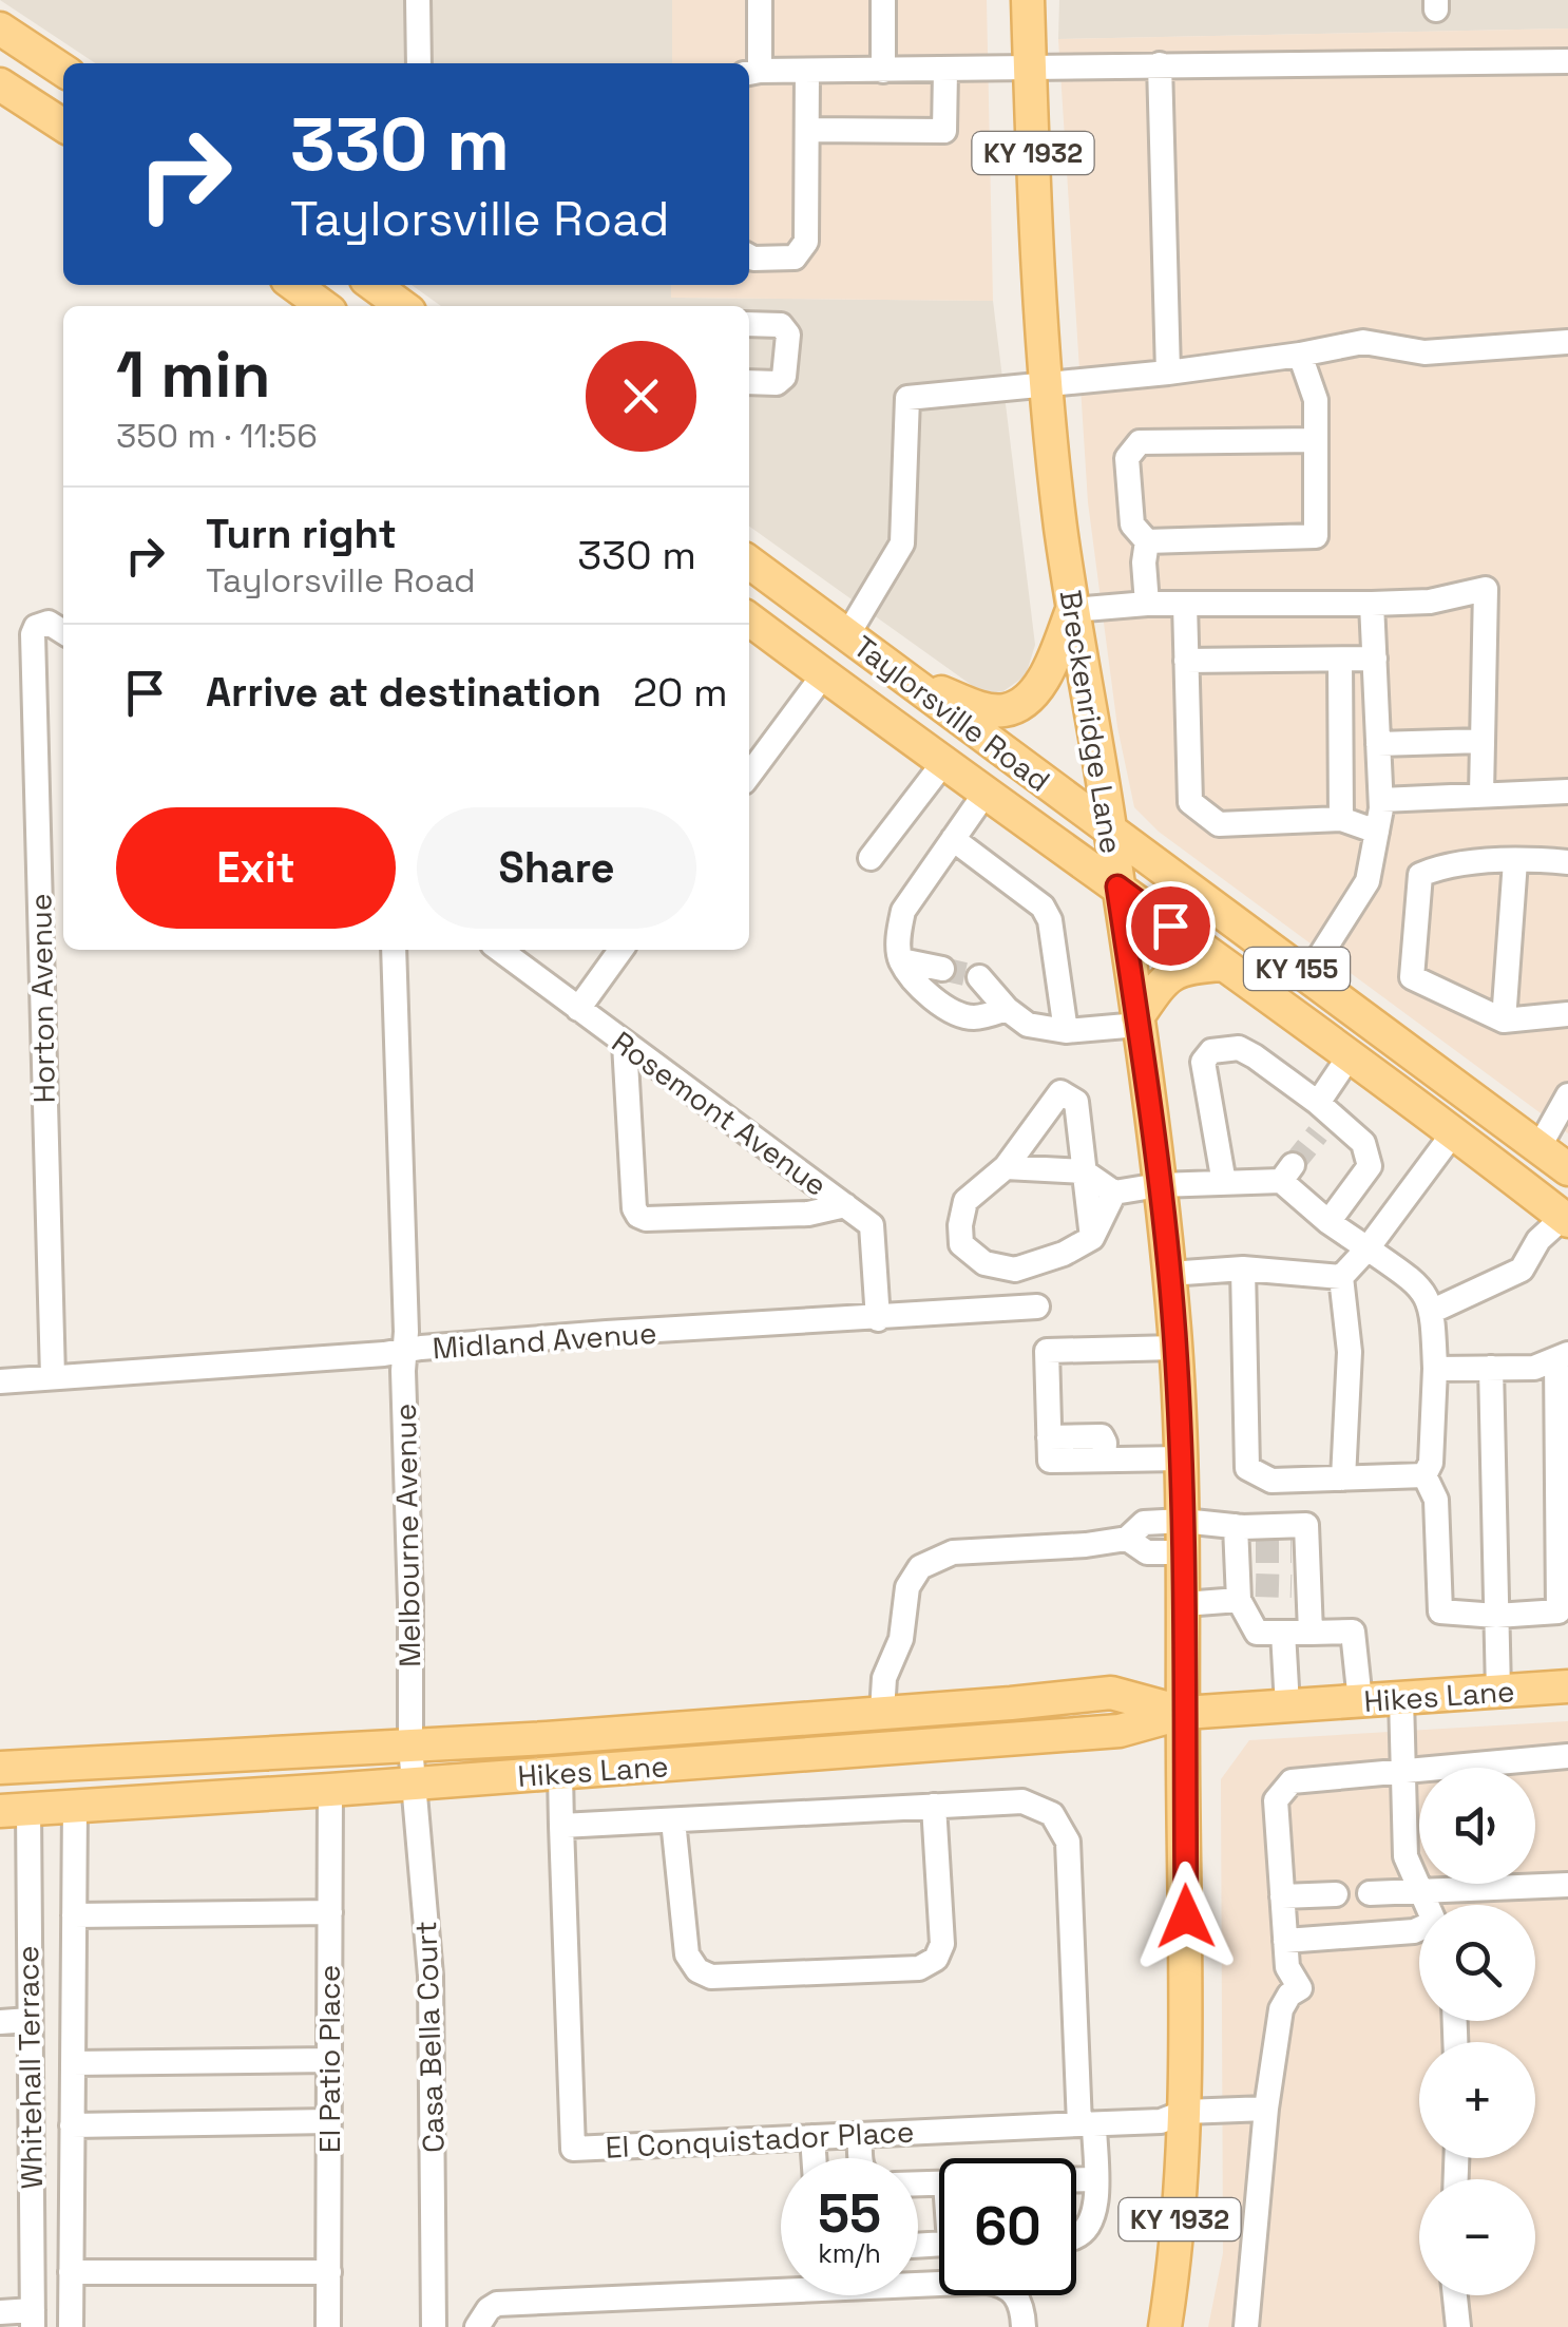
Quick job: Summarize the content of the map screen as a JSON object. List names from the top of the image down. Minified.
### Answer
{"streets":{"main road":["KY 1932","Taylorsville Road","Breckenridge Lane","KY 155","Hikes Lane"],"street":["Horton Avenue","Rosemont Avenue","Midland Avenue","Melbourne Avenue","Casa Bella Court","El Patio Place","Whitehall Terrace","El Conquistador Place"]},"crossings":[["Taylorsville Road","Breckenridge Lane"],["Breckenridge Lane","Hikes Lane"],["Breckenridge Lane","El Conquistador Place"],["Horton Avenue","Midland Avenue"],["Rosemont Avenue","Midland Avenue"],["Midland Avenue","Melbourne Avenue"],["Melbourne Avenue","Hikes Lane"],["Melbourne Avenue","Casa Bella Court"],["Hikes Lane","Casa Bella Court"],["Hikes Lane","El Patio Place"],["Hikes Lane","Whitehall Terrace"],["Hikes Lane","El Conquistador Place"]],"page":{"turn":["330 m","Taylorsville Road"],"heading":["1 min","350 m · 11:56"],"list":[{"name":"Turn right","note":"Taylorsville Road","value":"330 m"},{"name":"Arrive at destination","value":"20 m"}],"buttons":["Exit","Share"],"map_buttons":["+","−"],"speed":"55 km/h","limit":"60"}}
